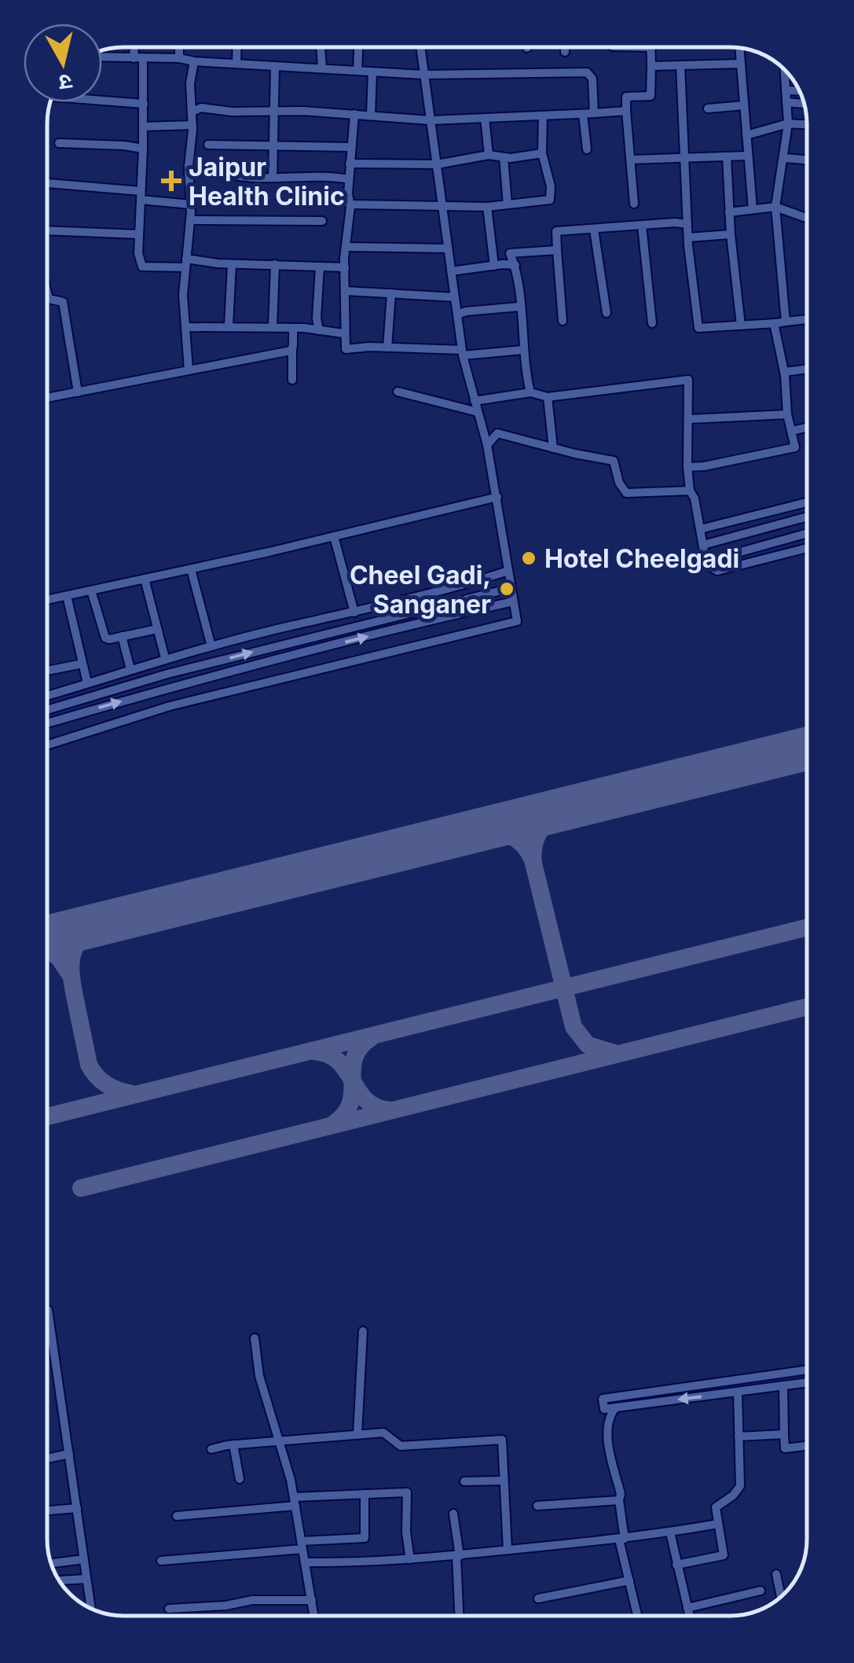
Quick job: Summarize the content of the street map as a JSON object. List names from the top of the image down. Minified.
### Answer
{"places":{"health":["Jaipur Health Clinic"],"other":["Hotel Cheelgadi","Cheel Gadi, Sanganer"]},"north":"bottom"}
